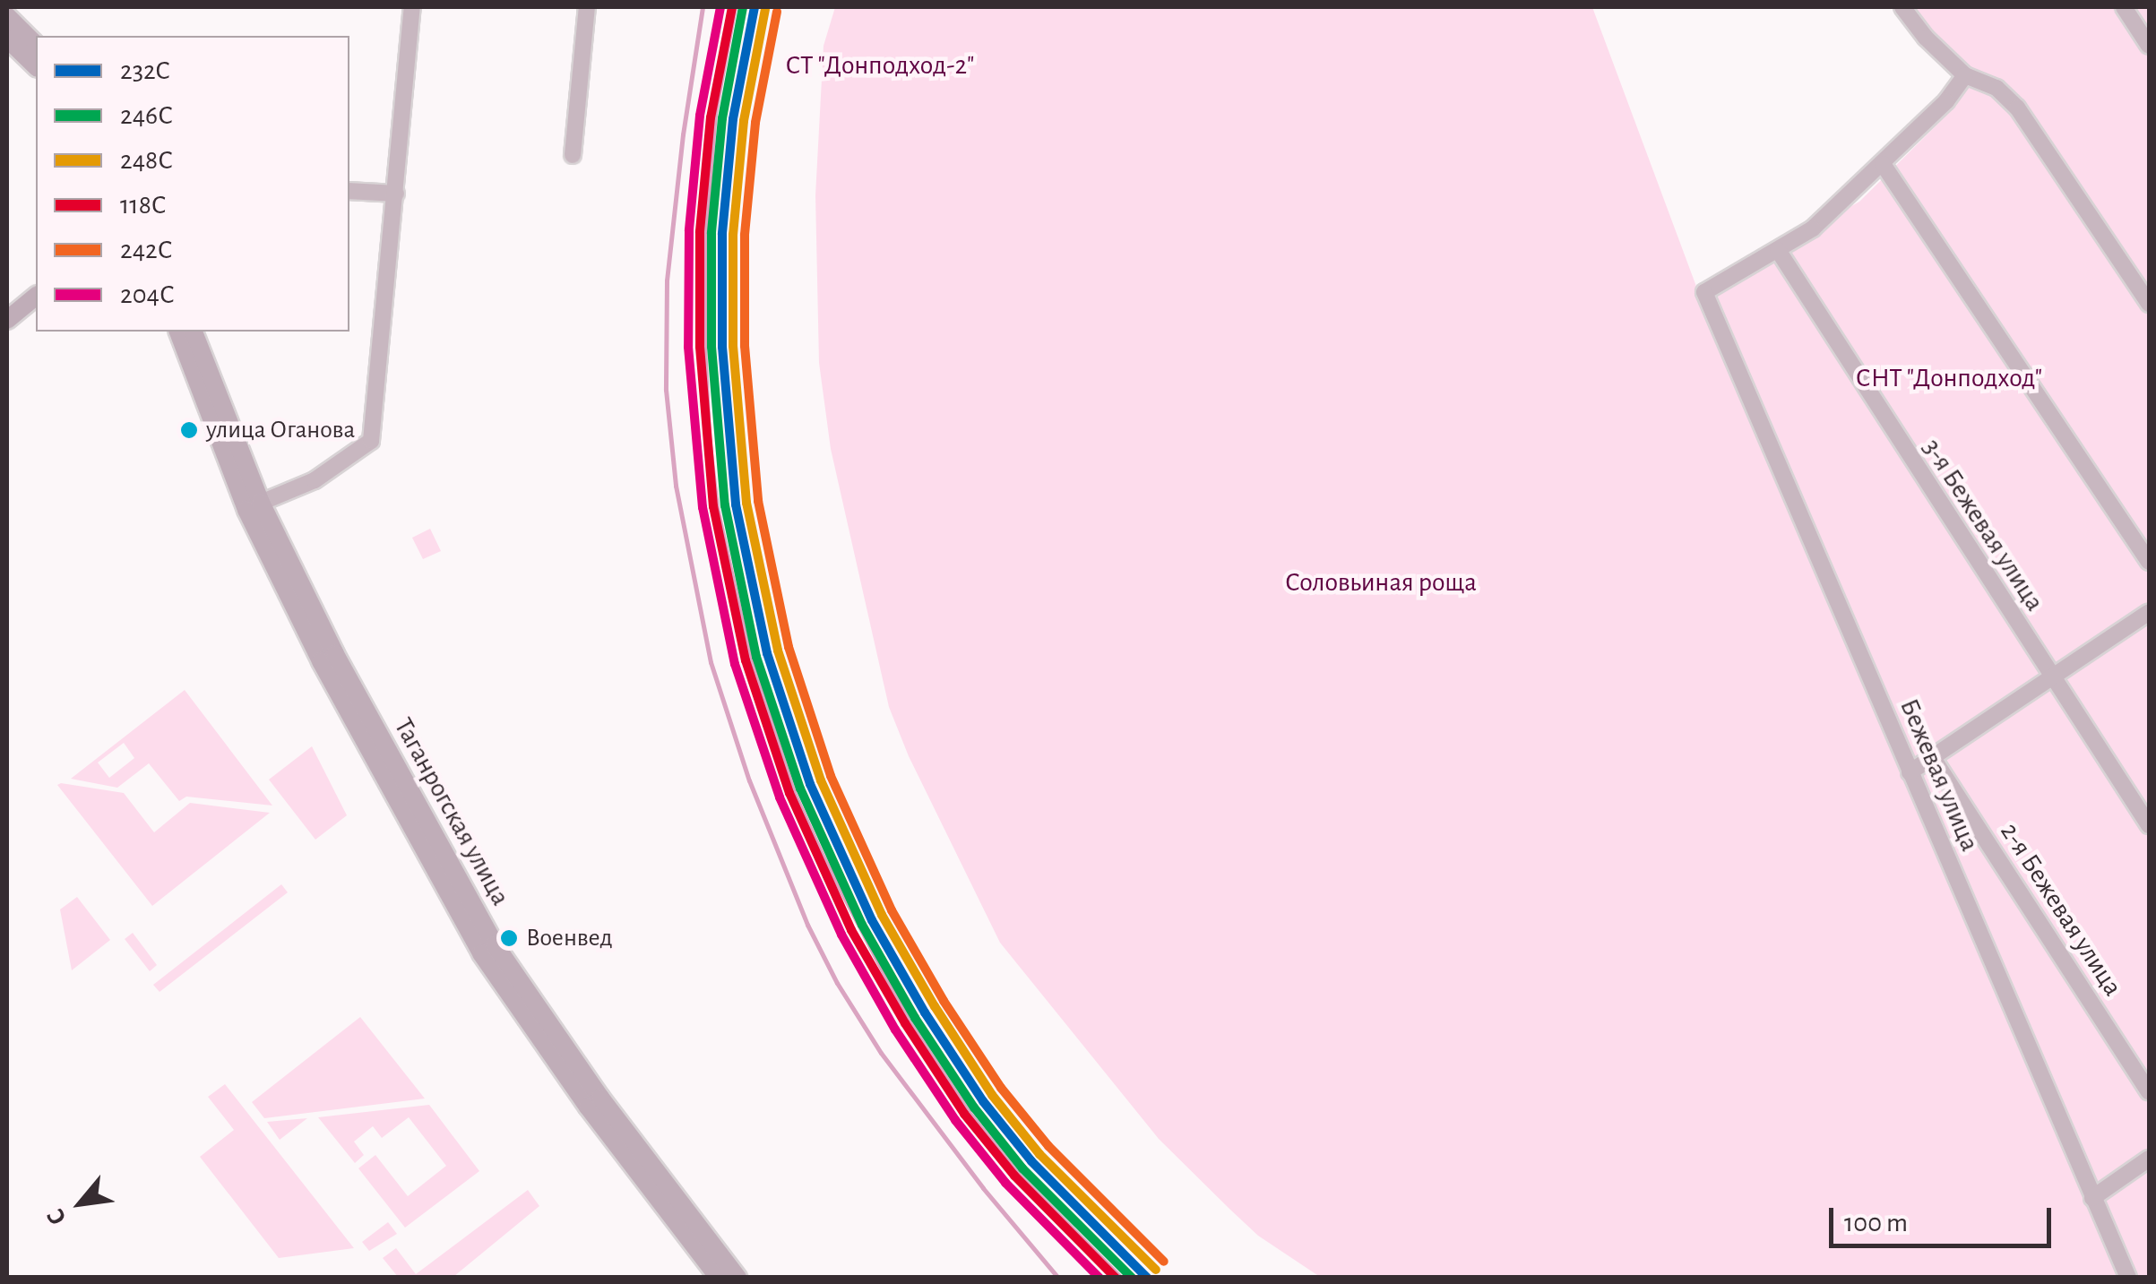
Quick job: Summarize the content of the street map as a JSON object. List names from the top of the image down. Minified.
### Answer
{"streets":{"main road":["Таганрогская улица"],"street":["3-я Бежевая улица","Бежевая улица","2-я Бежевая улица"]},"crossings":[["3-я Бежевая улица","Бежевая улица"]],"parks":["СТ \"Донподход-2\"","СНТ \"Донподход\"","Соловьиная роща"],"places":["улица Оганова","Военвед"],"lines":["transit line 232C","transit line 246С","transit line 118С","transit line 204С","transit line 248С","transit line 242С"],"legend":["232C","246С","248С","118С","242С","204С"],"scale_bar":"100 m","north":"bottom left"}
